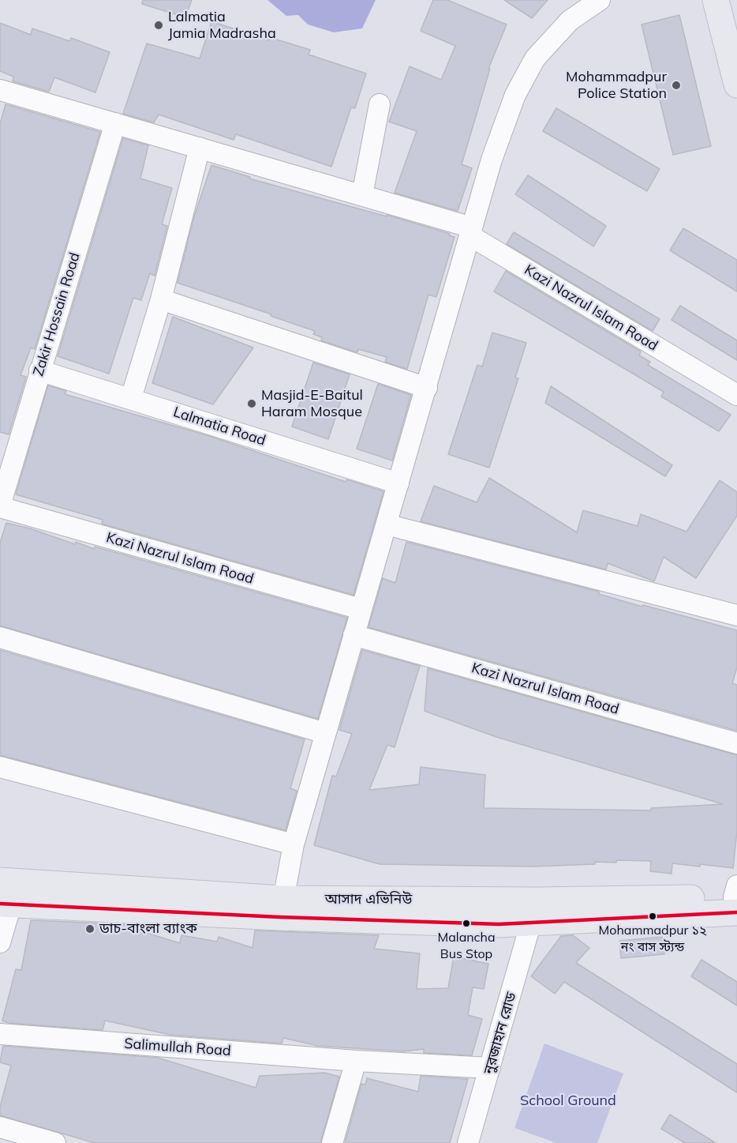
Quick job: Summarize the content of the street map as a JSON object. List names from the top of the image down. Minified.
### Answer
{"streets":{"main road":["আসাদ এভিনিউ"],"street":["Kazi Nazrul Islam Road","Zakir Hossain Road","Lalmatia Road","নুরজাহান রোড","Salimullah Road"]},"crossings":[["Kazi Nazrul Islam Road","Zakir Hossain Road"],["Zakir Hossain Road","Lalmatia Road"],["আসাদ এভিনিউ","নুরজাহান রোড"],["নুরজাহান রোড","Salimullah Road"]],"parks":["School Ground"],"places":["Lalmatia Jamia Madrasha","Mohammadpur Police Station","Masjid-E-Baitul Haram Mosque","Mohammadpur ১২ নং বাস স্ট্যন্ড","Malancha Bus Stop","ডাচ-বাংলা ব্যাংক"]}
